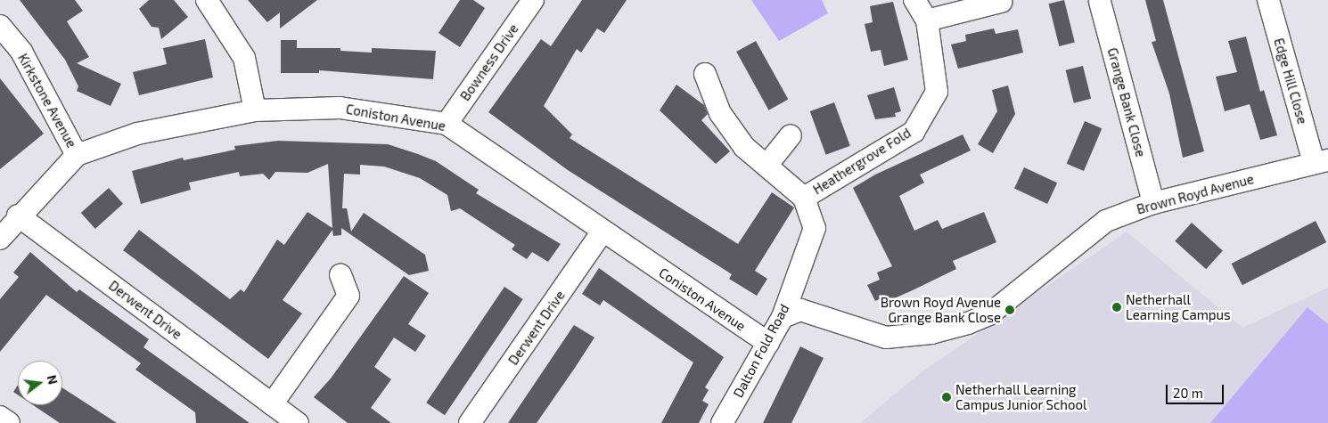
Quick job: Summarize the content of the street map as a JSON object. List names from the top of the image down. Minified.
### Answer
{"streets":{"street":["Bowness Drive","Edge Hill Close","Kirkstone Avenue","Grange Bank Close","Coniston Avenue","Heathergrove Fold","Brown Royd Avenue","Derwent Drive","Dalton Fold Road"]},"crossings":[["Bowness Drive","Coniston Avenue"],["Edge Hill Close","Brown Royd Avenue"],["Kirkstone Avenue","Coniston Avenue"],["Grange Bank Close","Brown Royd Avenue"],["Coniston Avenue","Derwent Drive"],["Coniston Avenue","Dalton Fold Road"],["Heathergrove Fold","Dalton Fold Road"],["Brown Royd Avenue","Dalton Fold Road"]],"places":["Netherhall Learning Campus","Brown Royd Avenue Grange Bank Close","Netherhall Learning Campus Junior School"],"scale_bar":"20 m","north":"right"}
